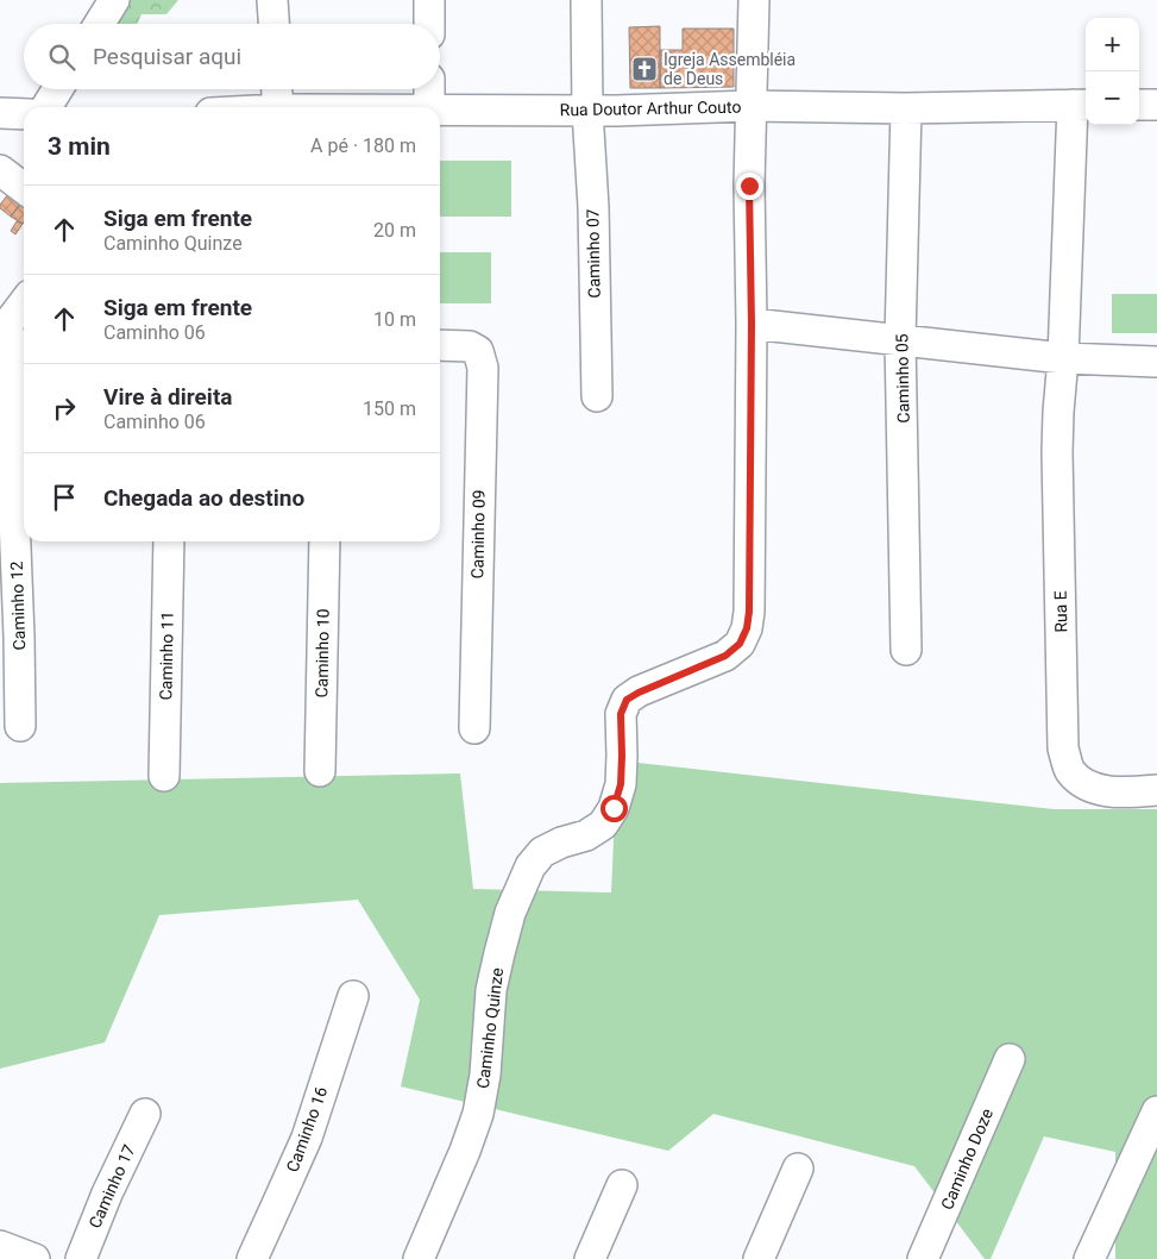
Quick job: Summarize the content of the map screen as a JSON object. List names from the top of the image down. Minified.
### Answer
{"streets":{"street":["Rua Doutor Arthur Couto","Caminho 07","Caminho 05","Caminho 09","Caminho 12","Rua E","Caminho 10","Caminho 11","Caminho Quinze","Caminho 16","Caminho Doze","Caminho 17"]},"crossings":[["Rua Doutor Arthur Couto","Caminho 07"],["Rua Doutor Arthur Couto","Caminho 05"],["Rua Doutor Arthur Couto","Rua E"]],"places":{"church":["Igreja Assembléia de Deus"]},"page":{"map_buttons":["+","−"],"search":"Pesquisar aqui","heading":["3 min","A pé · 180 m"],"list":[["Siga em frente","Caminho Quinze","20 m"],["Siga em frente","Caminho 06","10 m"],["Vire à direita","Caminho 06","150 m"],"Chegada ao destino"]}}
